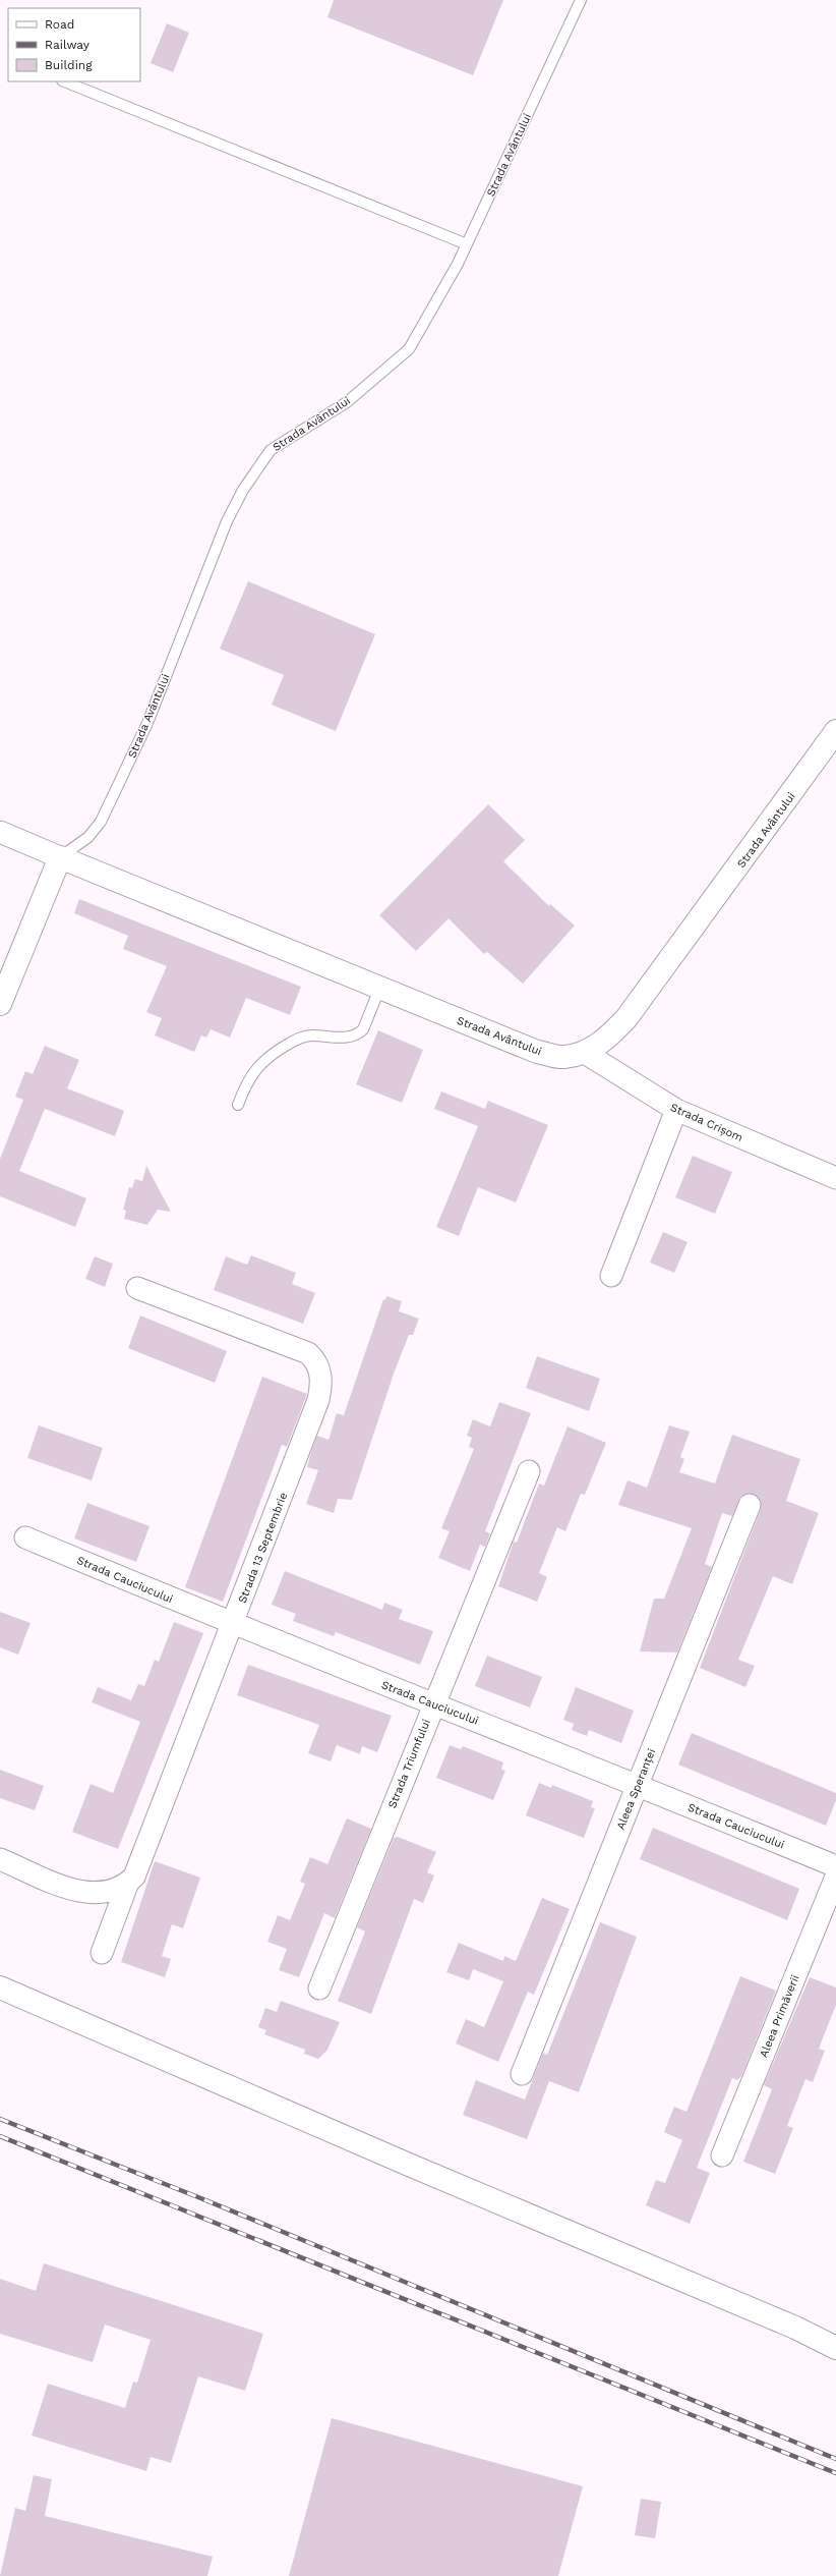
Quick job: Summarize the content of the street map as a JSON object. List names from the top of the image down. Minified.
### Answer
{"streets":{"main road":["Strada Avântului"],"street":["Strada Crișom","Strada 13 Septembrie","Strada Cauciucului","Strada Triumfului","Aleea Speranței","Aleea Primăverii"]},"crossings":[["Strada Avântului","Strada Crișom"],["Strada 13 Septembrie","Strada Cauciucului"],["Strada Cauciucului","Strada Triumfului"],["Strada Cauciucului","Aleea Speranței"]],"legend":["Road","Railway","Building"]}
